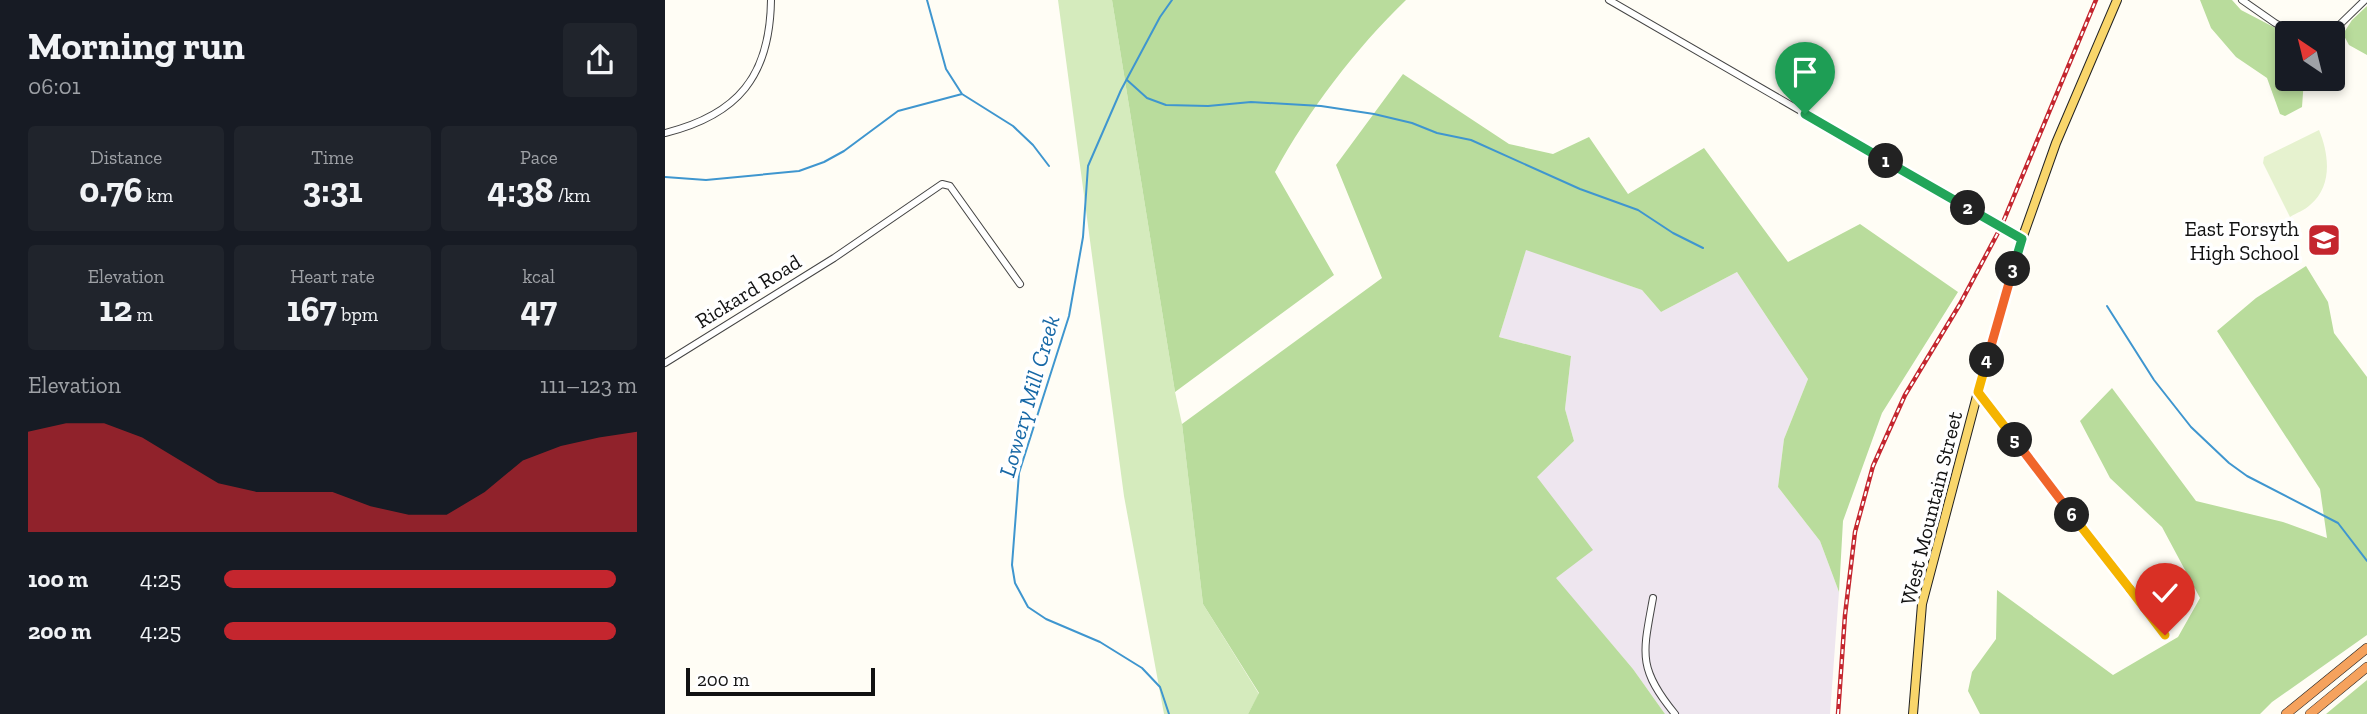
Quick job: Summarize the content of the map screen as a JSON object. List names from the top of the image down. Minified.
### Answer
{"streets":{"main road":["West Mountain Street"],"street":["Rickard Road"]},"water":["Lowery Mill Creek"],"places":{"school or university":["East Forsyth High School"]},"scale_bar":"200 m","north":"top left","page":{"heading":["Morning run","06:01"],"stats":[["Distance","0.76 km"],["Time","3:31"],["Pace","4:38 /km"],["Elevation","12 m"],["Heart rate","167 bpm"],["kcal","47"]],"pins":["1","2","3","4","5","6"],"chart":["Elevation","111–123 m"],"list":[{"name":"100 m","note":"4:25"},{"name":"200 m","note":"4:25"}],"scale":"200 m"}}
